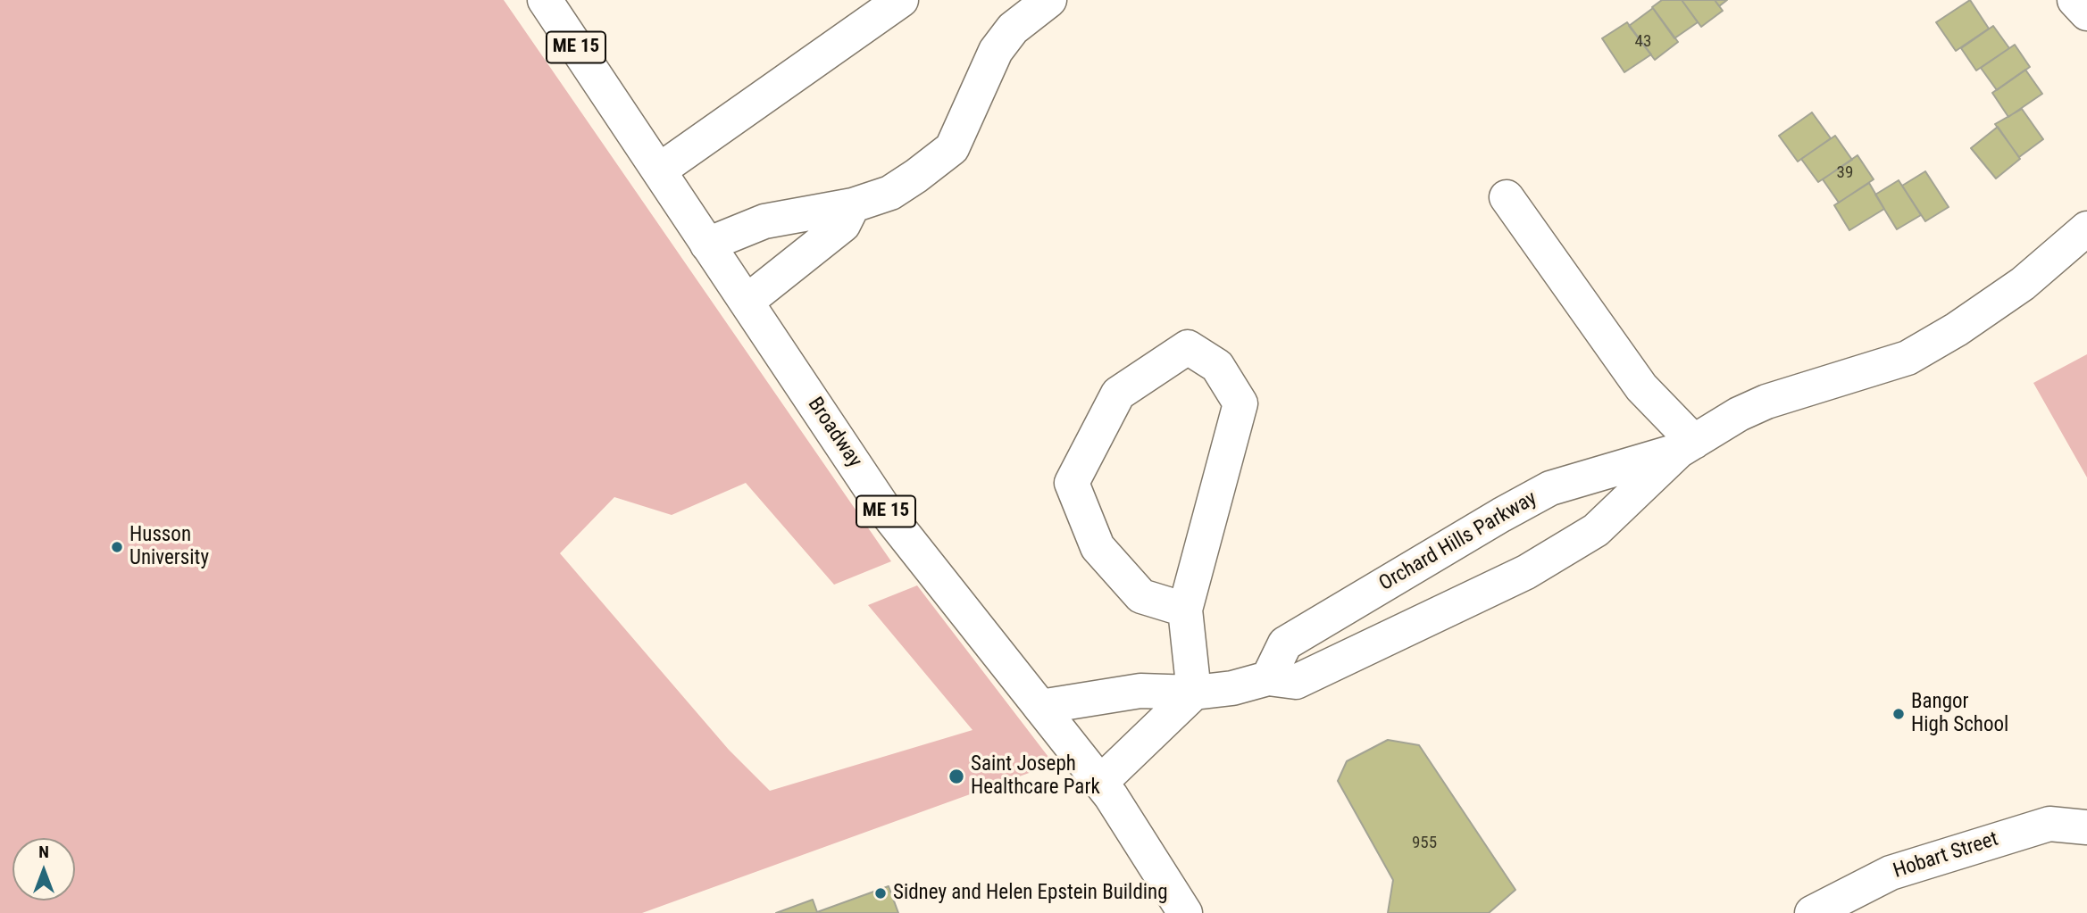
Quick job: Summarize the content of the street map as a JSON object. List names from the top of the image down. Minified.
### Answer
{"streets":{"street":["ME 15","Broadway","Orchard Hills Parkway","Hobart Street"]},"crossings":[["Broadway","Orchard Hills Parkway"]],"places":["Husson University","Bangor High School","Saint Joseph Healthcare Park","Sidney and Helen Epstein Building"],"house_numbers":["43","39","955"],"north":"top"}
